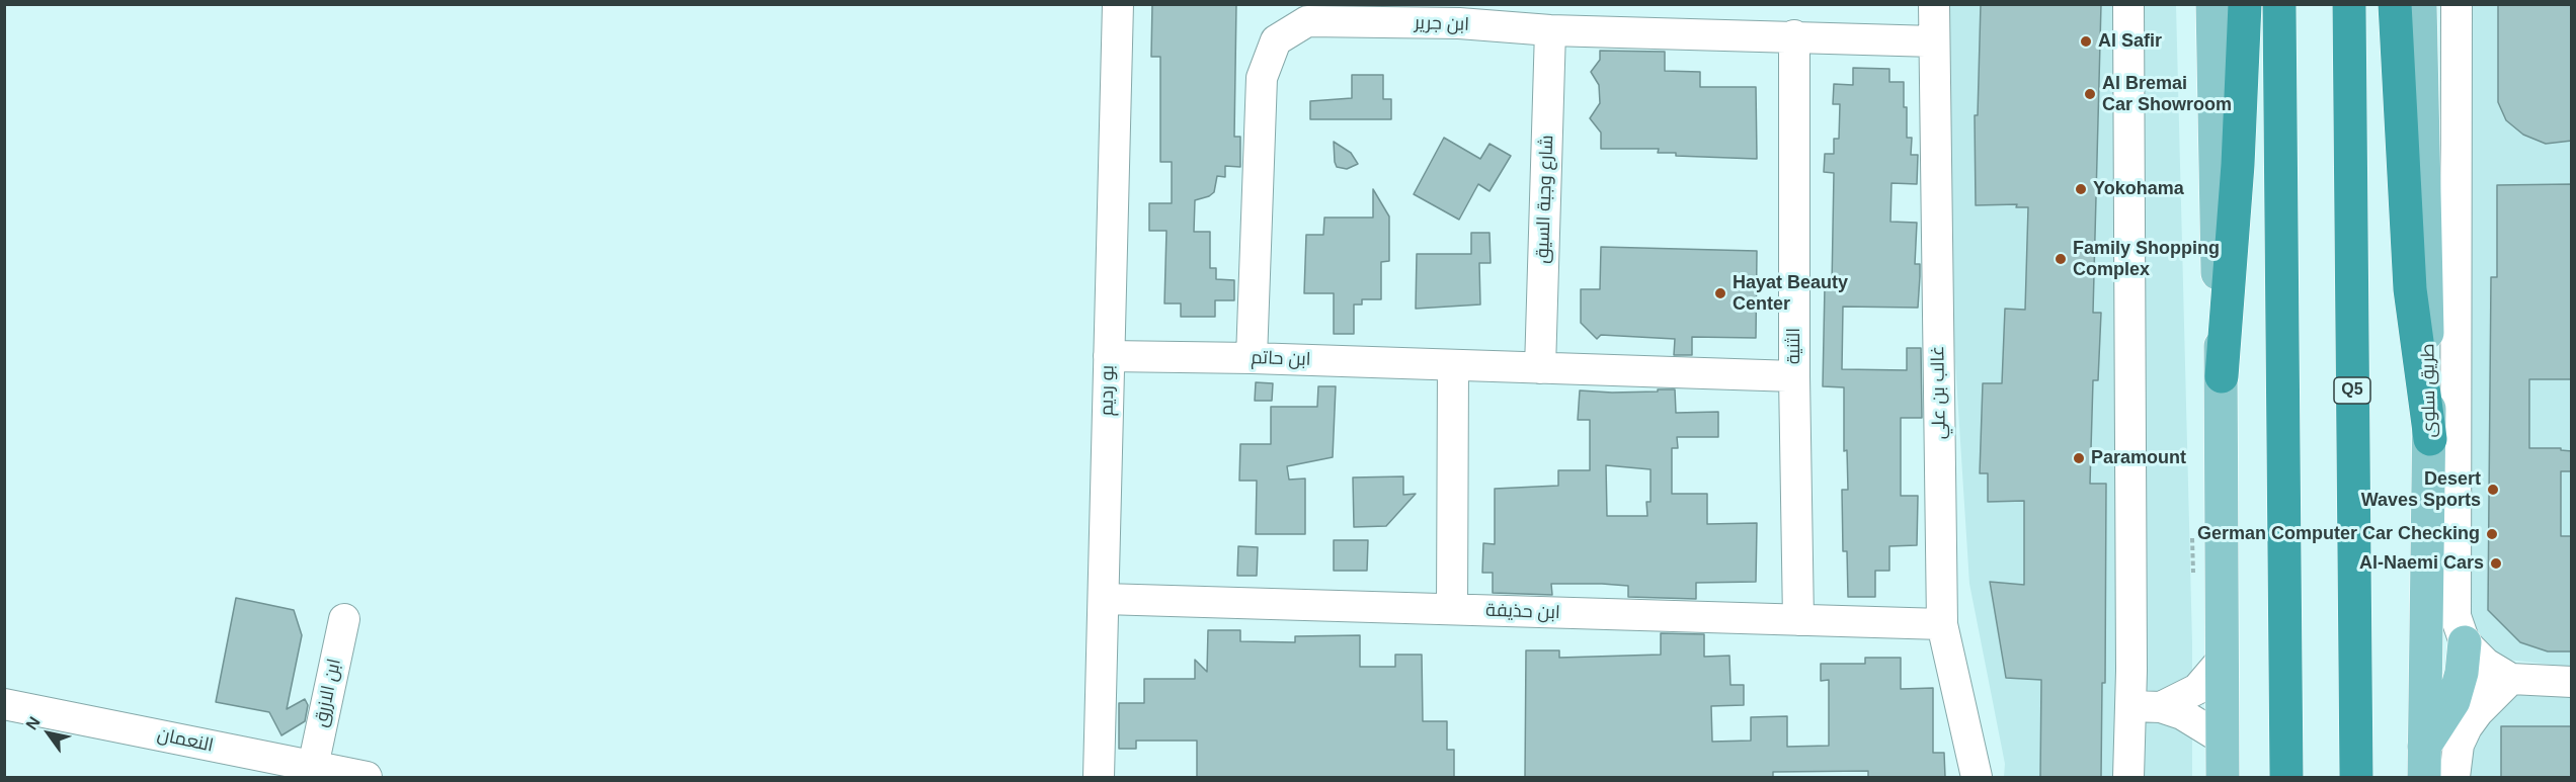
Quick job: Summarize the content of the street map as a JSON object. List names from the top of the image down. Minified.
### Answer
{"streets":{"highway":["Q5"],"main road":["طريق سلوى"],"street":["ابن جرير","شارع وجبة السيق","الثنية","ابن حاتم","بو رديم","غالب بن علي","ابن حذيفة","ابن الازرق","النعمان"]},"crossings":[["ابن جرير","شارع وجبة السيق"],["ابن جرير","الثنية"],["ابن جرير","ابن حاتم"],["ابن جرير","غالب بن علي"],["شارع وجبة السيق","ابن حاتم"],["الثنية","ابن حاتم"],["الثنية","ابن حذيفة"],["ابن حاتم","بو رديم"],["بو رديم","ابن حذيفة"],["غالب بن علي","ابن حذيفة"],["ابن الازرق","النعمان"]],"places":["Al Safir","Al Bremai Car Showroom","Yokohama","Family Shopping Complex","Hayat Beauty Center","Paramount","Desert Waves Sports","German Computer Car Checking","Al-Naemi Cars"],"north":"top left"}
